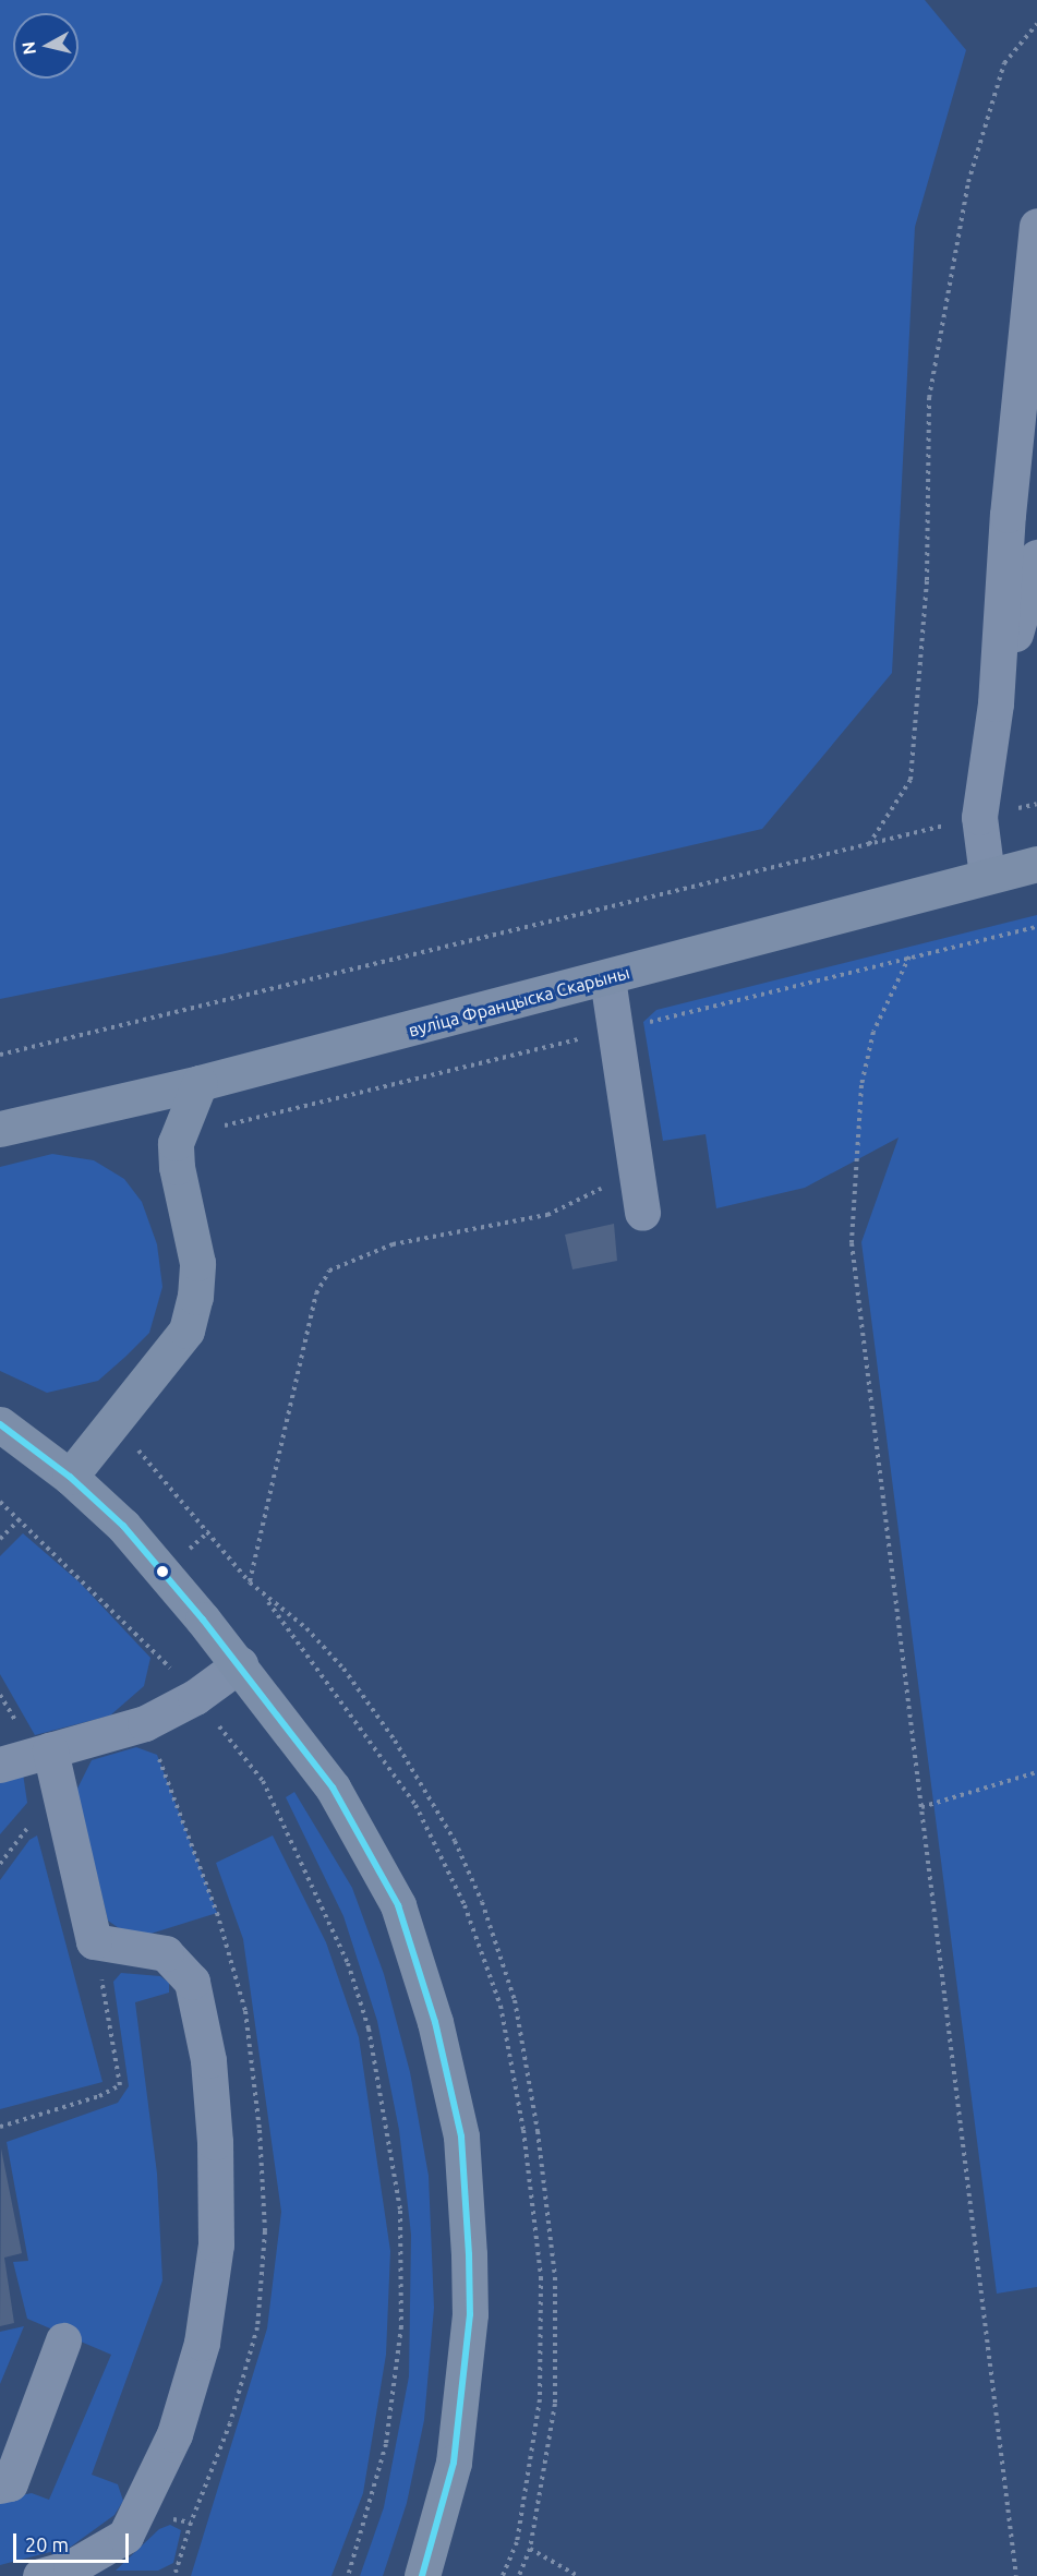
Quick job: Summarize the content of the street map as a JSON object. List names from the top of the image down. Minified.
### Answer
{"streets":{"main road":["вуліца Францыска Скарыны"]},"scale_bar":"20 m","north":"left"}
